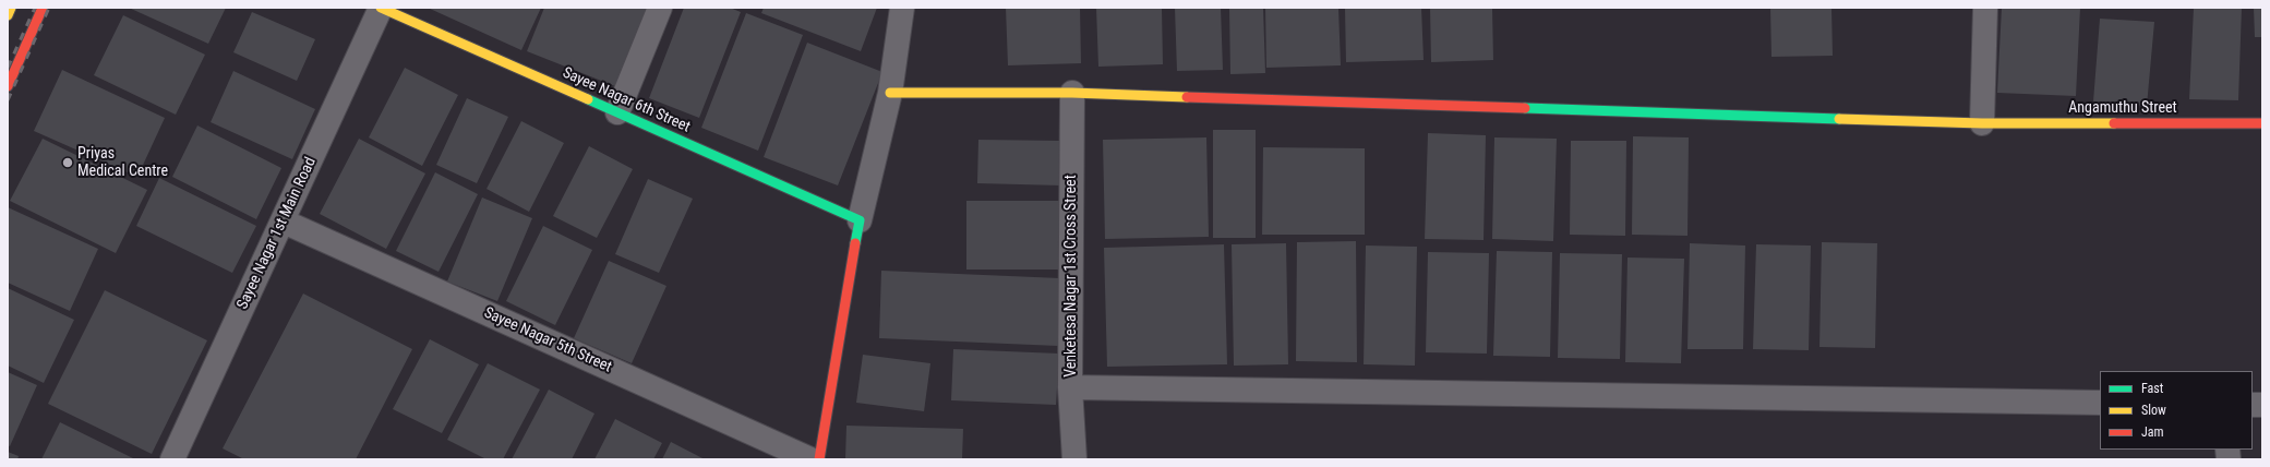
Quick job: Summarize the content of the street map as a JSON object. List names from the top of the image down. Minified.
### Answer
{"streets":{"street":["Sayee Nagar 6th Street","Angamuthu Street","Sayee Nagar 1st Main Road","Venketesa Nagar 1st Cross Street","Sayee Nagar 5th Street"]},"crossings":[["Sayee Nagar 6th Street","Sayee Nagar 1st Main Road"],["Angamuthu Street","Venketesa Nagar 1st Cross Street"],["Sayee Nagar 1st Main Road","Sayee Nagar 5th Street"]],"places":["Priyas Medical Centre"],"legend":["Fast","Slow","Jam"]}
